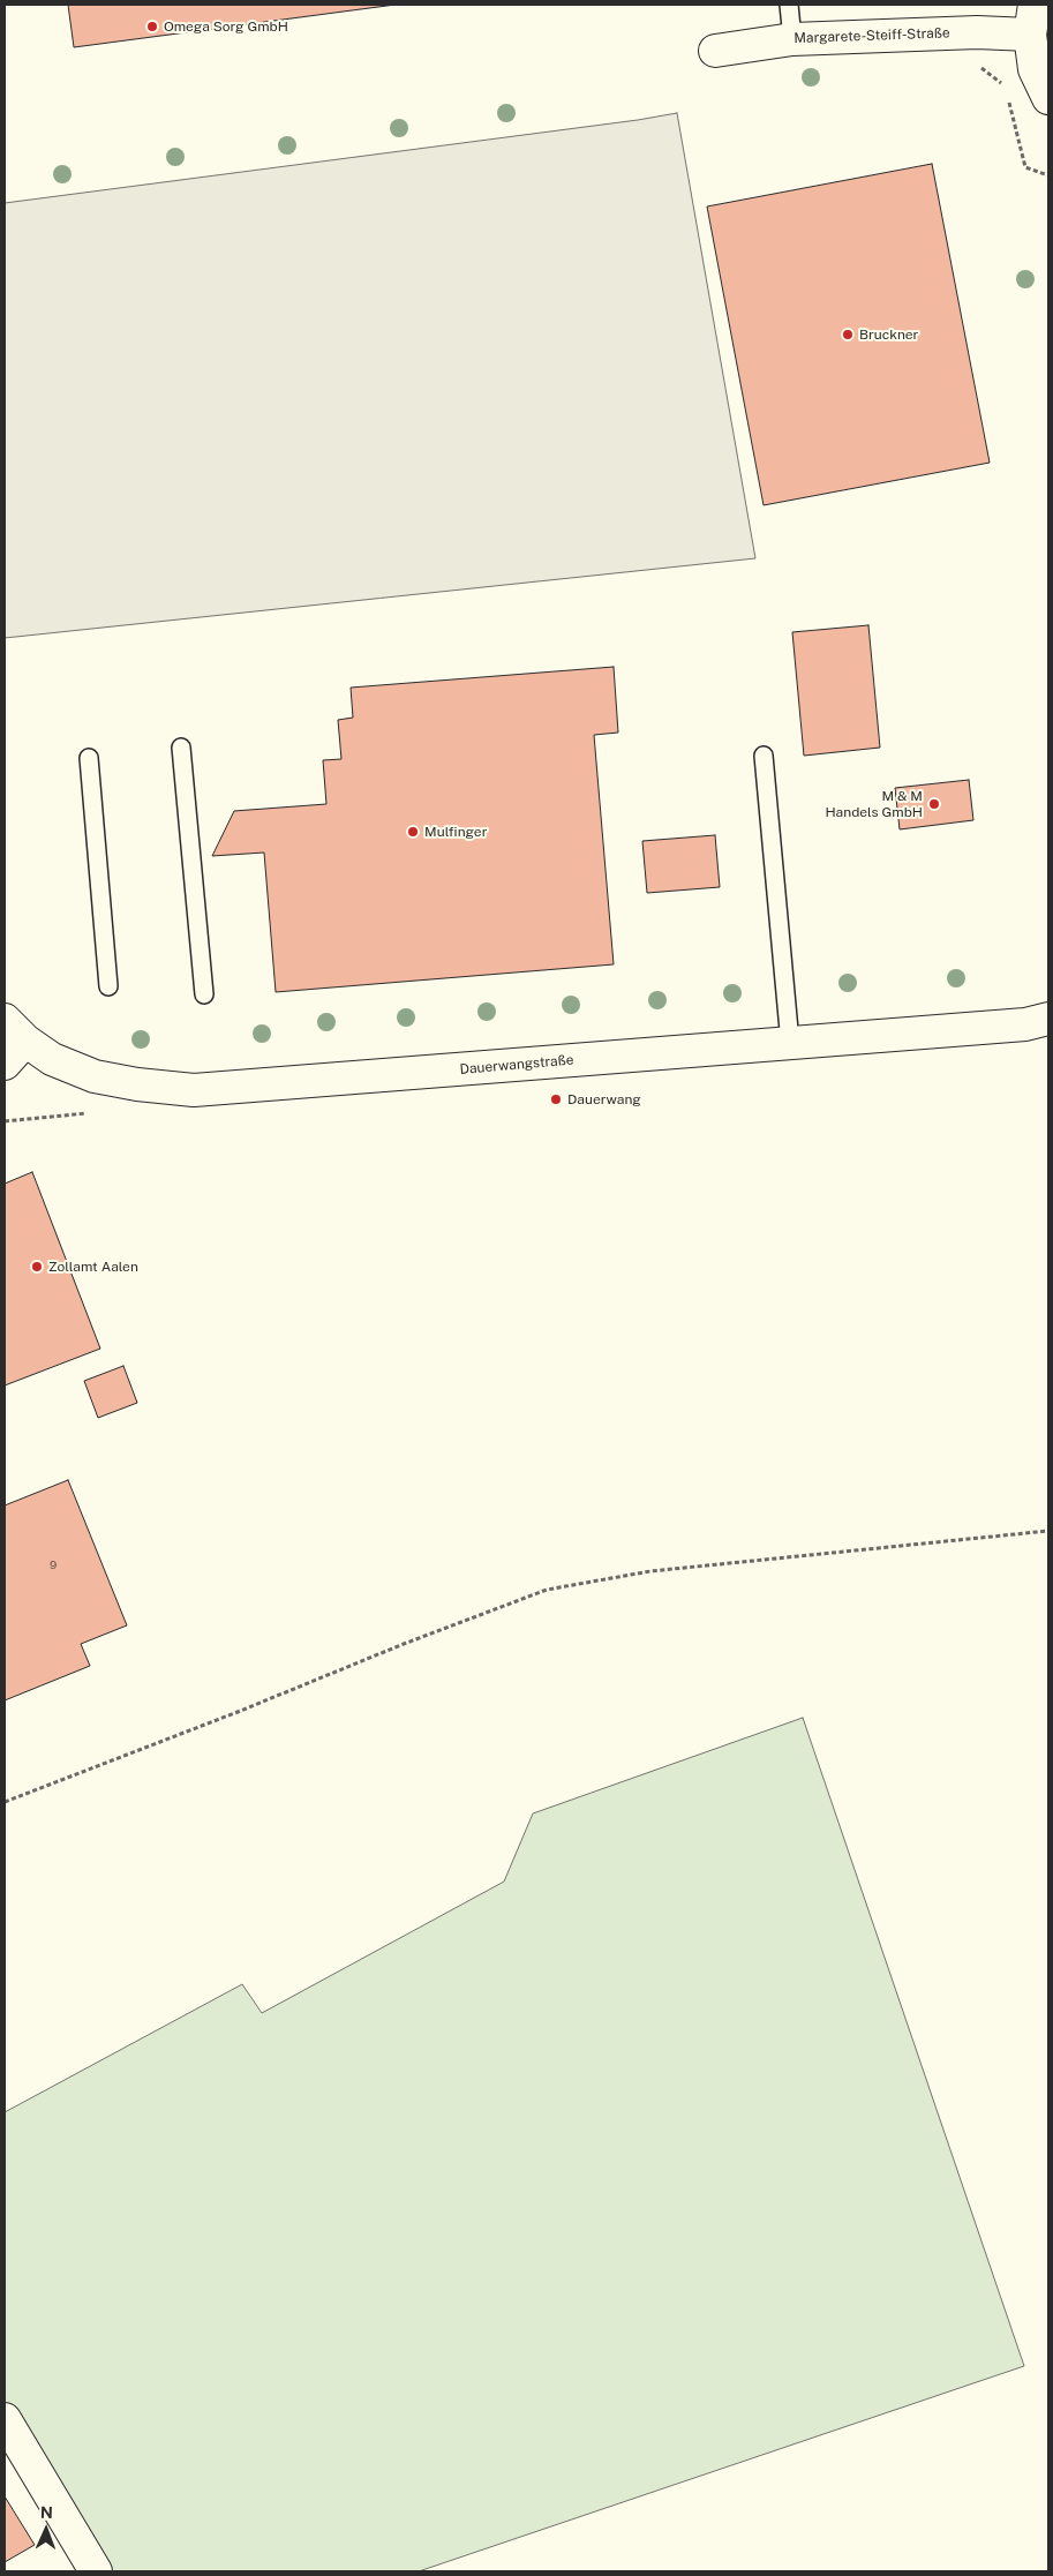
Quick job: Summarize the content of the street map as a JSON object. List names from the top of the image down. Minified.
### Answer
{"streets":{"street":["Margarete-Steiff-Straße","Dauerwangstraße"]},"places":["Omega Sorg GmbH","Bruckner","M & M Handels GmbH","Mulfinger","Dauerwang","Zollamt Aalen"],"house_numbers":["9"],"north":"top"}
